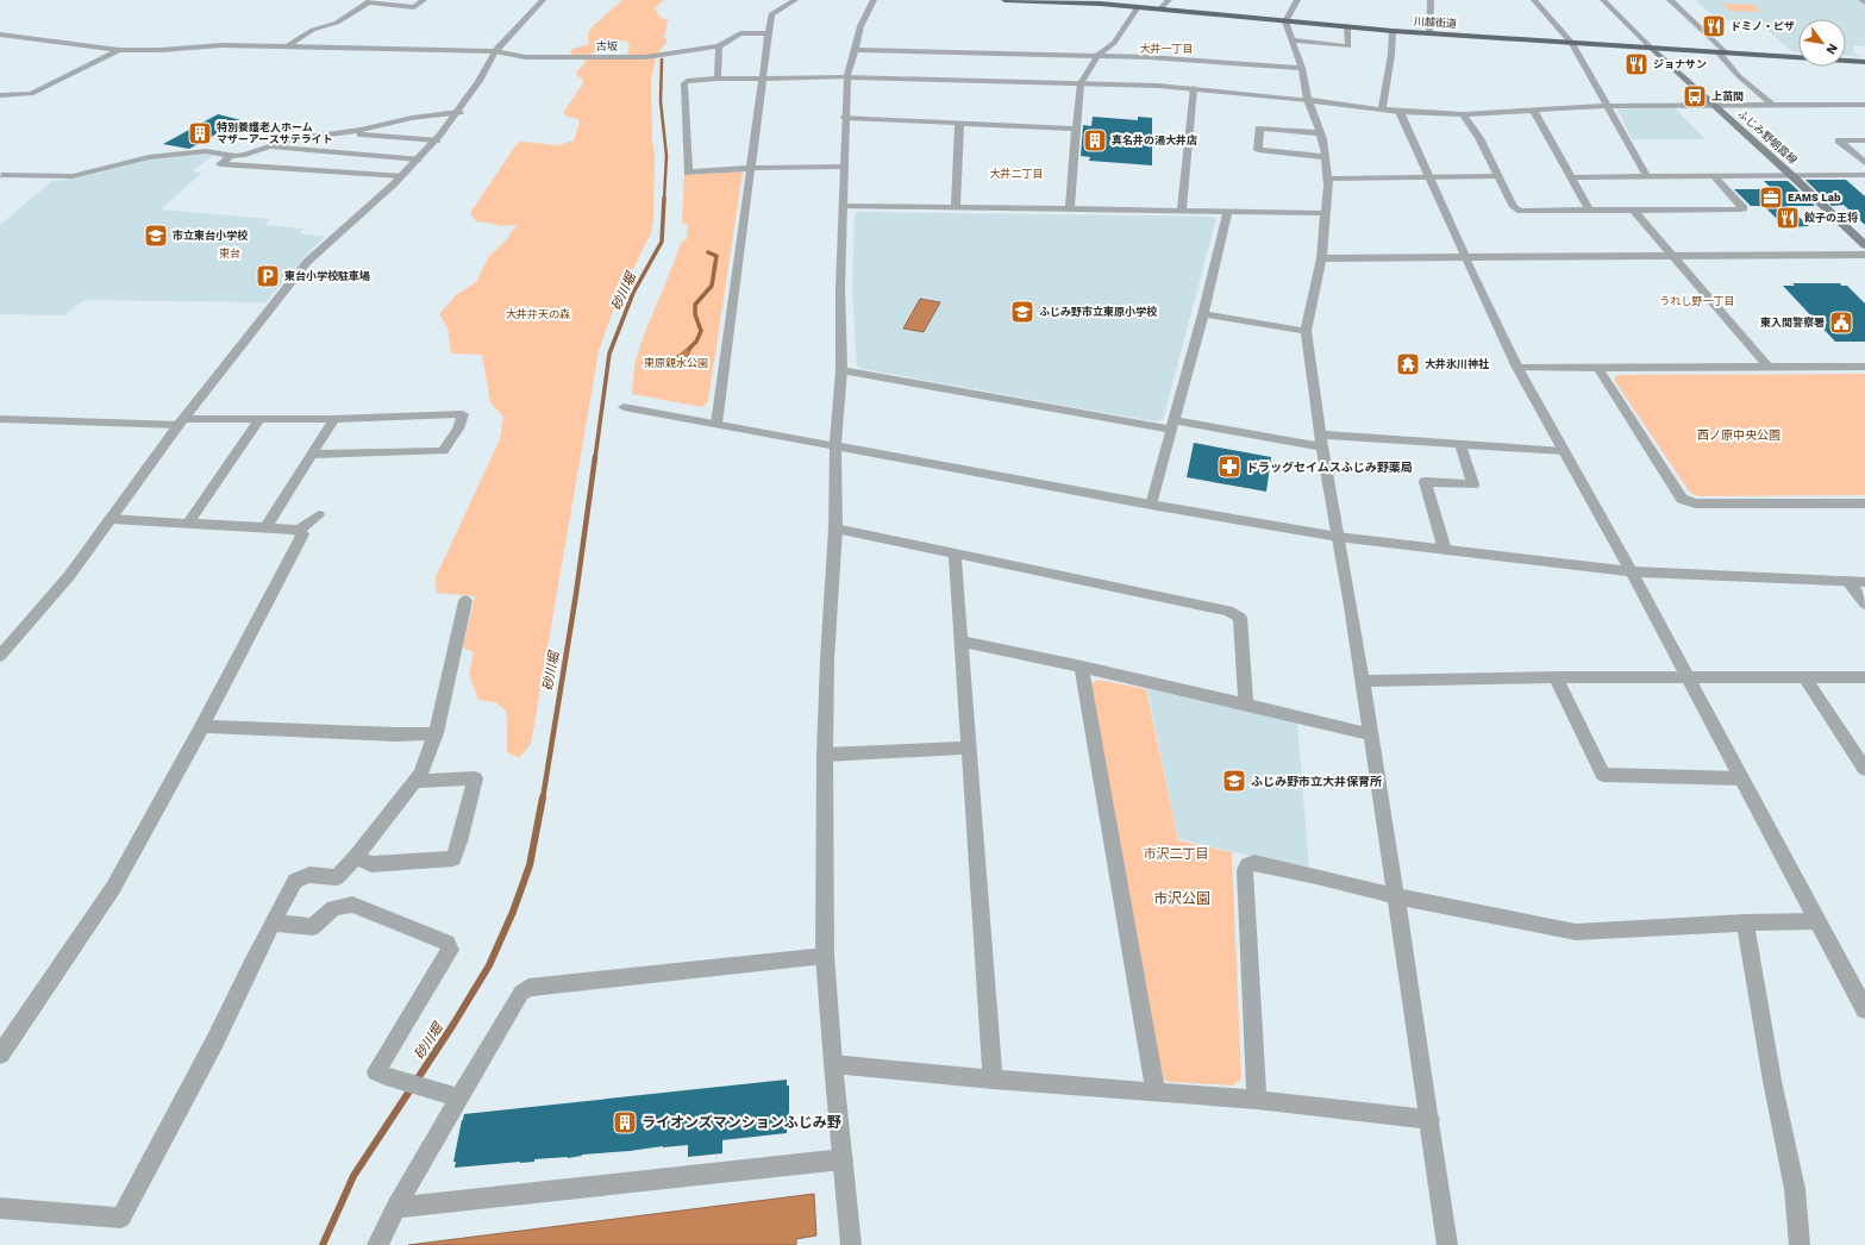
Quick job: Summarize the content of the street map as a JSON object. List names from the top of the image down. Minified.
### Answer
{"streets":{"highway":["川越街道"],"main road":["ふじみ野朝霞線"],"street":["古坂"]},"crossings":[["川越街道","ふじみ野朝霞線"]],"districts":["大井一丁目","大井二丁目","東台","うれし野一丁目","市沢二丁目"],"water":["砂川堀"],"parks":["大井弁天の森","東原親水公園","西ノ原中央公園","市沢公園"],"places":{"restaurant":["ドミノ・ピザ","ジョナサン","餃子の王将"],"bus stop":["上苗間"],"building":["特別養護老人ホーム マザーアースサテライト","真名井の湯大井店","ライオンズマンションふじみ野"],"office":["EAMS Lab"],"school or university":["市立東台小学校","ふじみ野市立東原小学校","ふじみ野市立大井保育所"],"parking":["東台小学校駐車場"],"public building":["東入間警察署"],"temple":["大井氷川神社"],"pharmacy":["ドラッグセイムスふじみ野薬局"]},"north":"bottom right"}
